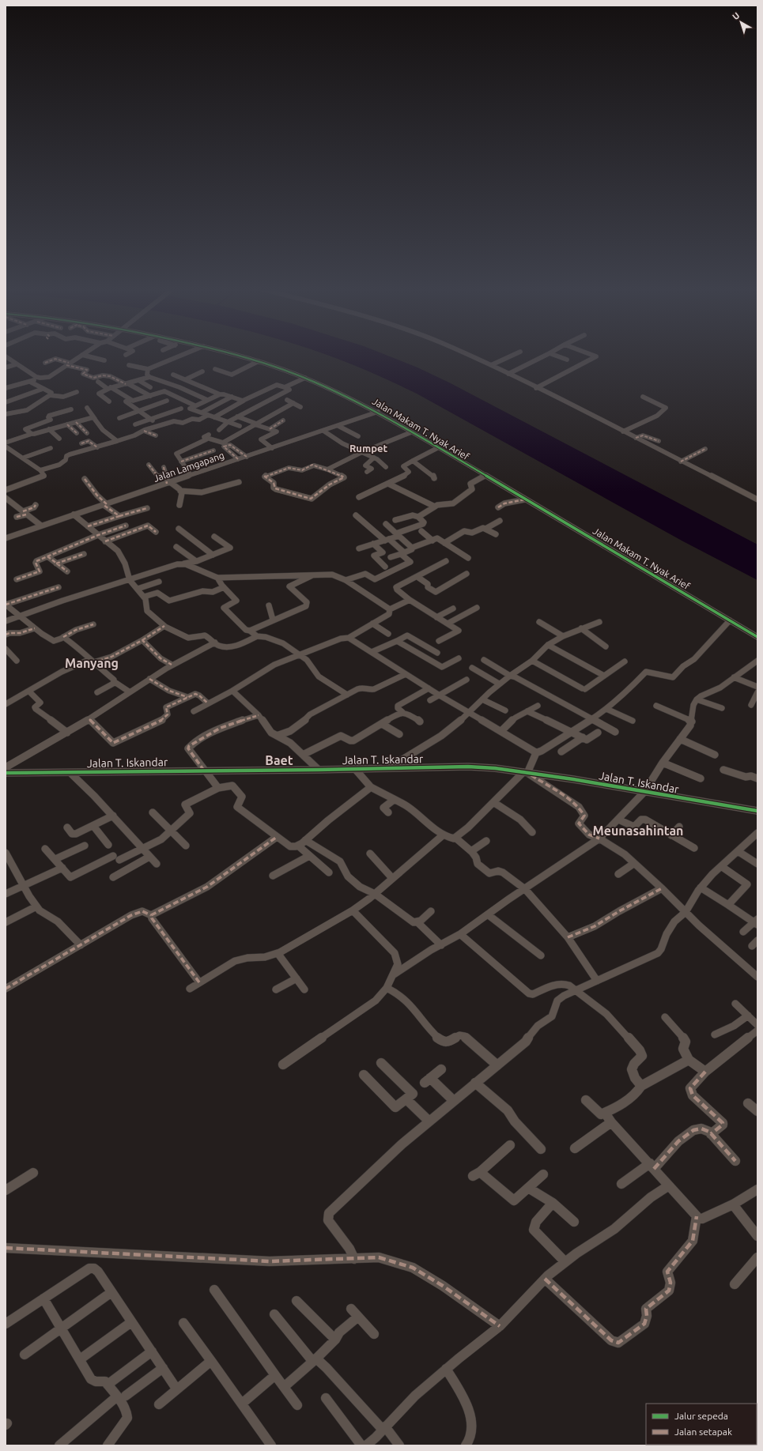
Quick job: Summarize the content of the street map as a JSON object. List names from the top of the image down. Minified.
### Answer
{"streets":{"street":["Jalan Makam T. Nyak Arief","Jalan Lamgapang","Jalan T. Iskandar"]},"crossings":[["Jalan Makam T. Nyak Arief","Jalan Lamgapang"]],"districts":["Rumpet","Manyang","Baet","Meunasahintan"],"legend":["Jalur sepeda","Jalan setapak"],"north":"top left"}
